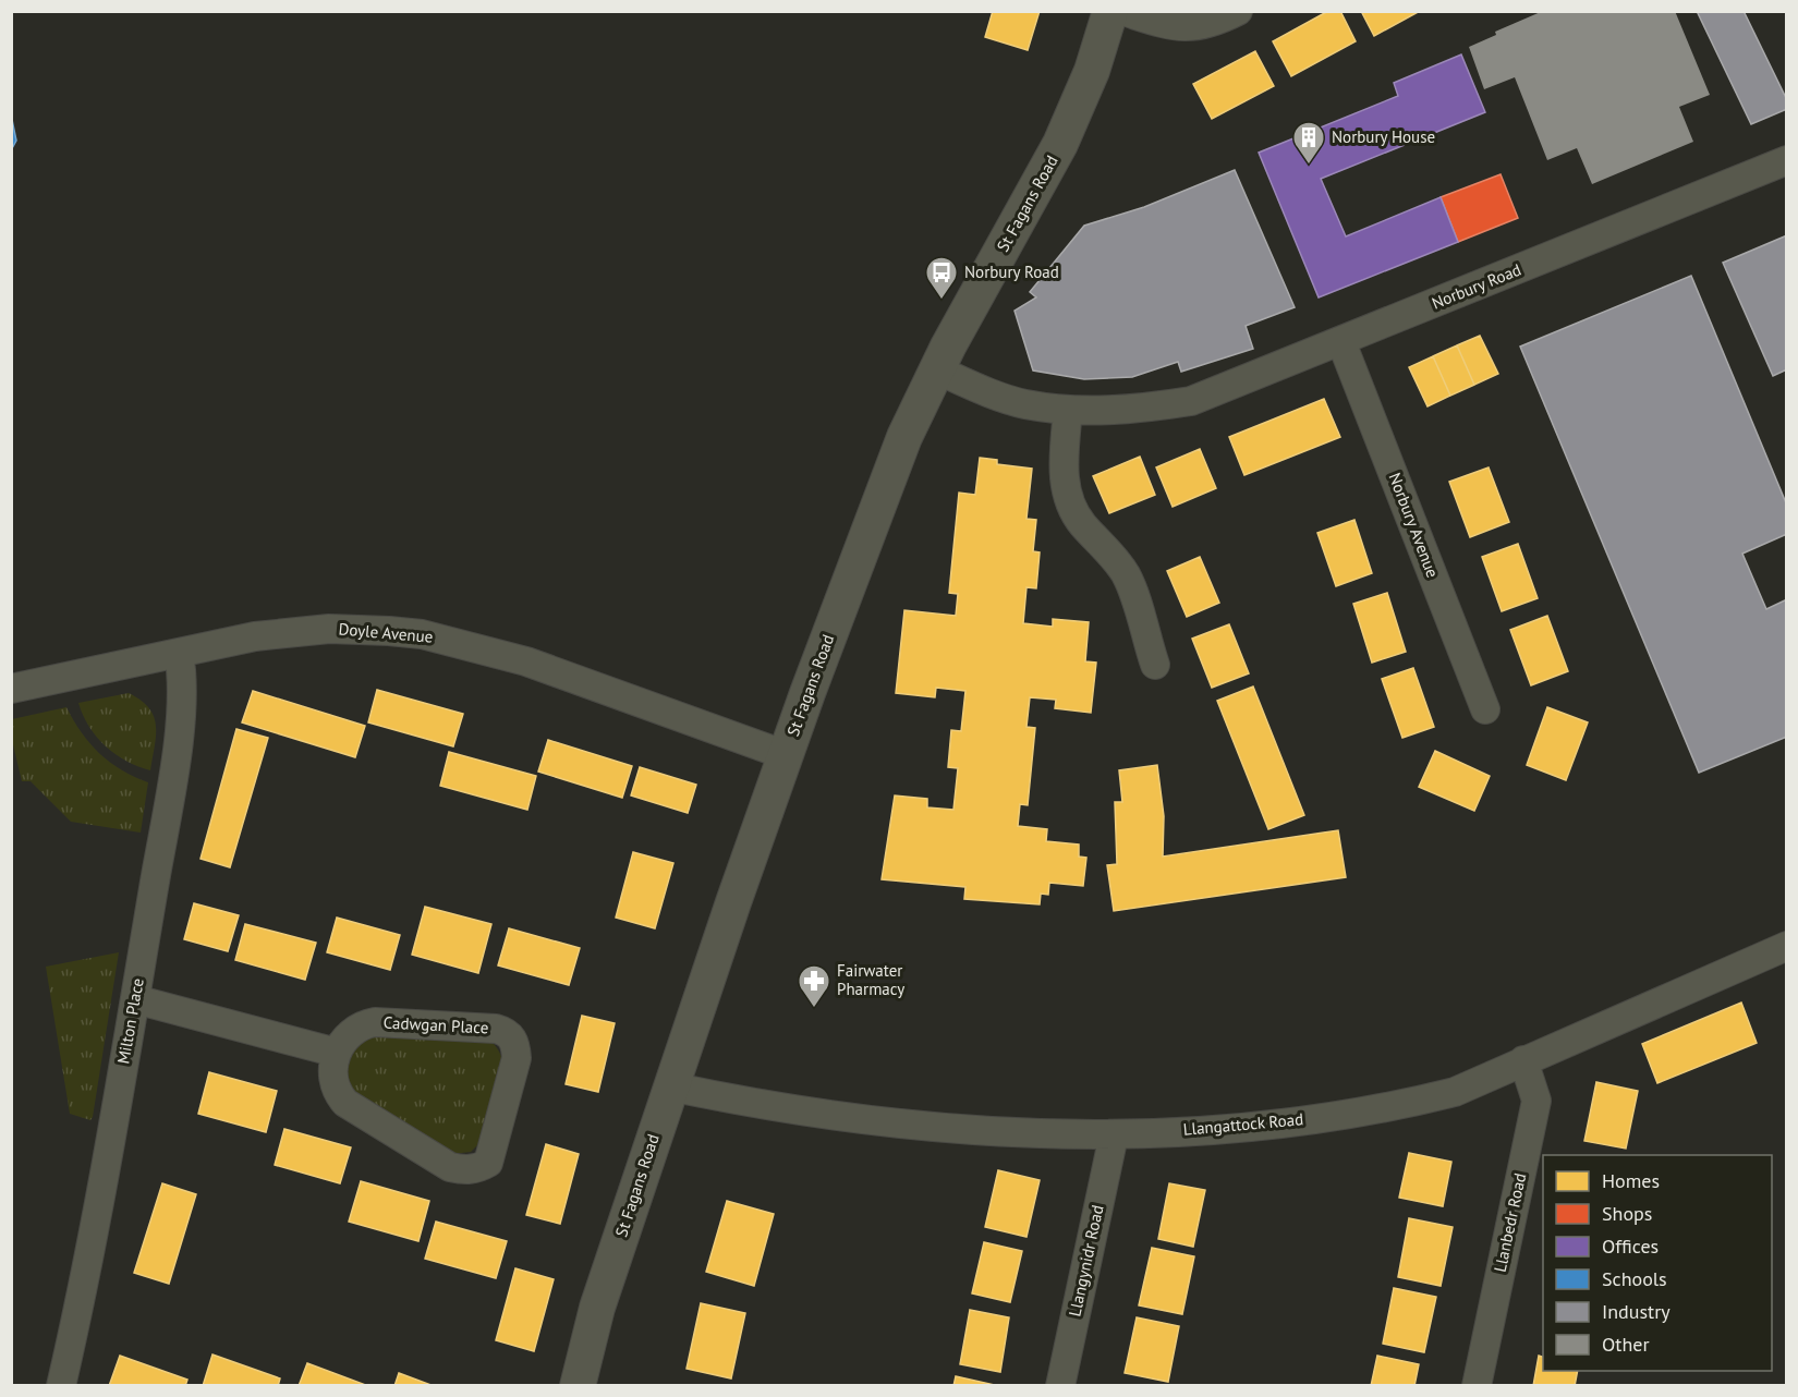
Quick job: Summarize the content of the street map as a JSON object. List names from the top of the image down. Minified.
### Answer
{"streets":{"street":["St Fagans Road","Norbury Road","Norbury Avenue","Doyle Avenue","Milton Place","Cadwgan Place","Llangattock Road","Llanbedr Road","Llangynidr Road"]},"crossings":[["St Fagans Road","Norbury Road"],["St Fagans Road","Doyle Avenue"],["St Fagans Road","Llangattock Road"],["Norbury Road","Norbury Avenue"],["Doyle Avenue","Milton Place"],["Llangattock Road","Llanbedr Road"],["Llangattock Road","Llangynidr Road"]],"places":{"building":["Norbury House"],"bus stop":["Norbury Road"],"pharmacy":["Fairwater Pharmacy"]},"legend":["Homes","Shops","Offices","Schools","Industry","Other"]}
